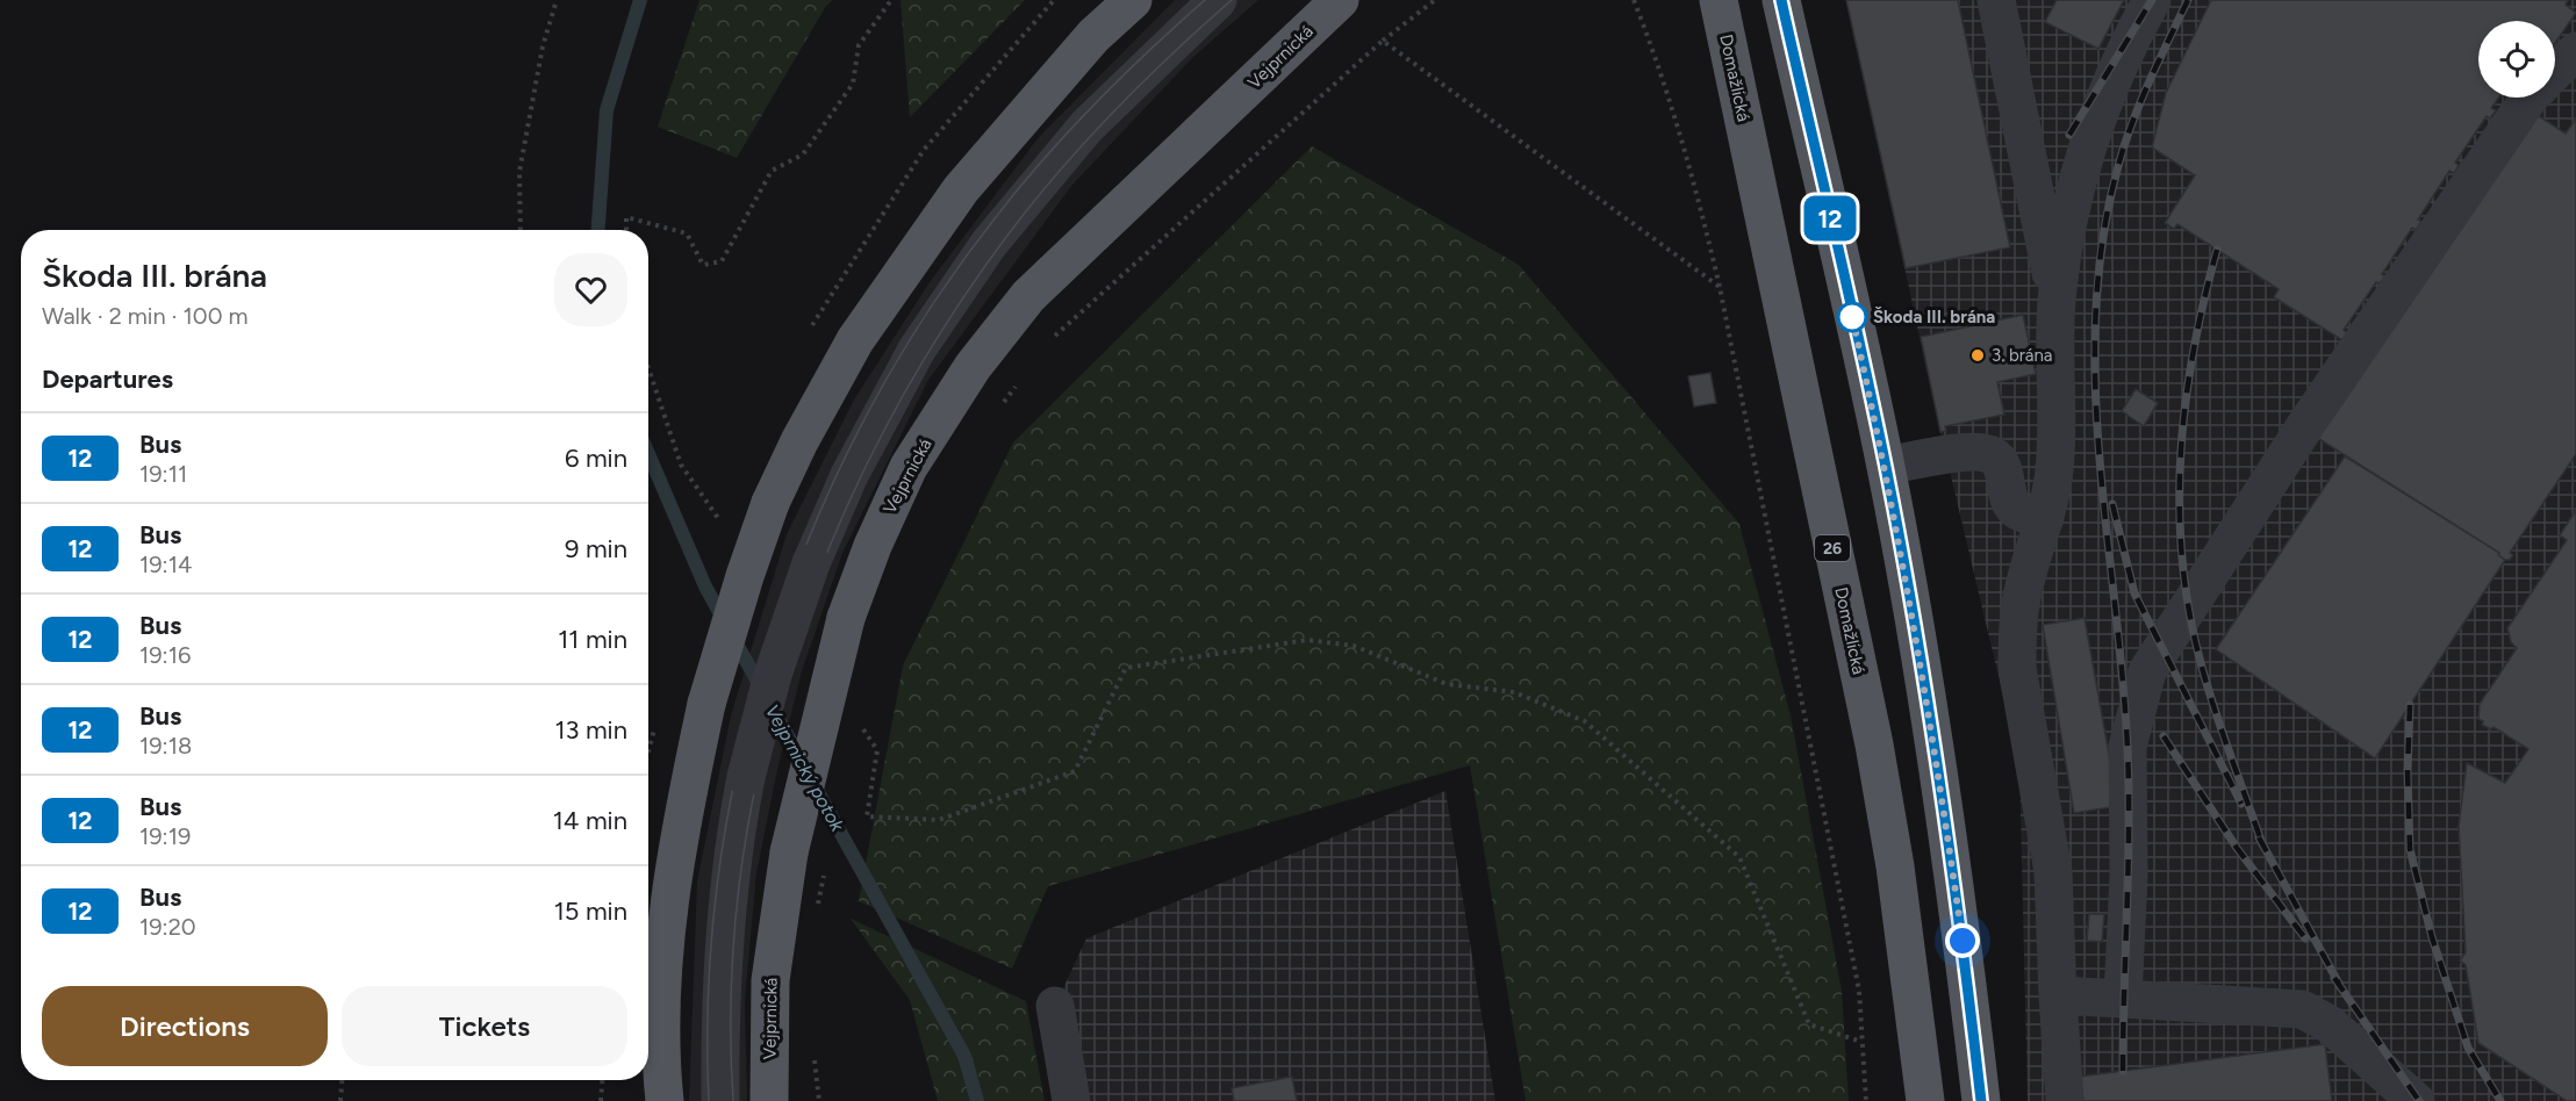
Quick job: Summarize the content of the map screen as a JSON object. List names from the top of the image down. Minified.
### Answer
{"streets":{"main road":["Vejprnická","Domažlická","26"]},"water":["Vejprnický potok"],"places":["Škoda III. brána","3. brána"],"lines":["bus line 12"],"page":{"on_map":"12","heading":[["Škoda III. brána","Walk · 2 min · 100 m"],"Departures"],"list":[{"mark":"12","name":"Bus","note":"19:11","value":"6 min"},{"mark":"12","name":"Bus","note":"19:14","value":"9 min"},{"mark":"12","name":"Bus","note":"19:16","value":"11 min"},{"mark":"12","name":"Bus","note":"19:18","value":"13 min"},{"mark":"12","name":"Bus","note":"19:19","value":"14 min"},{"mark":"12","name":"Bus","note":"19:20","value":"15 min"}],"buttons":["Directions","Tickets"]}}
